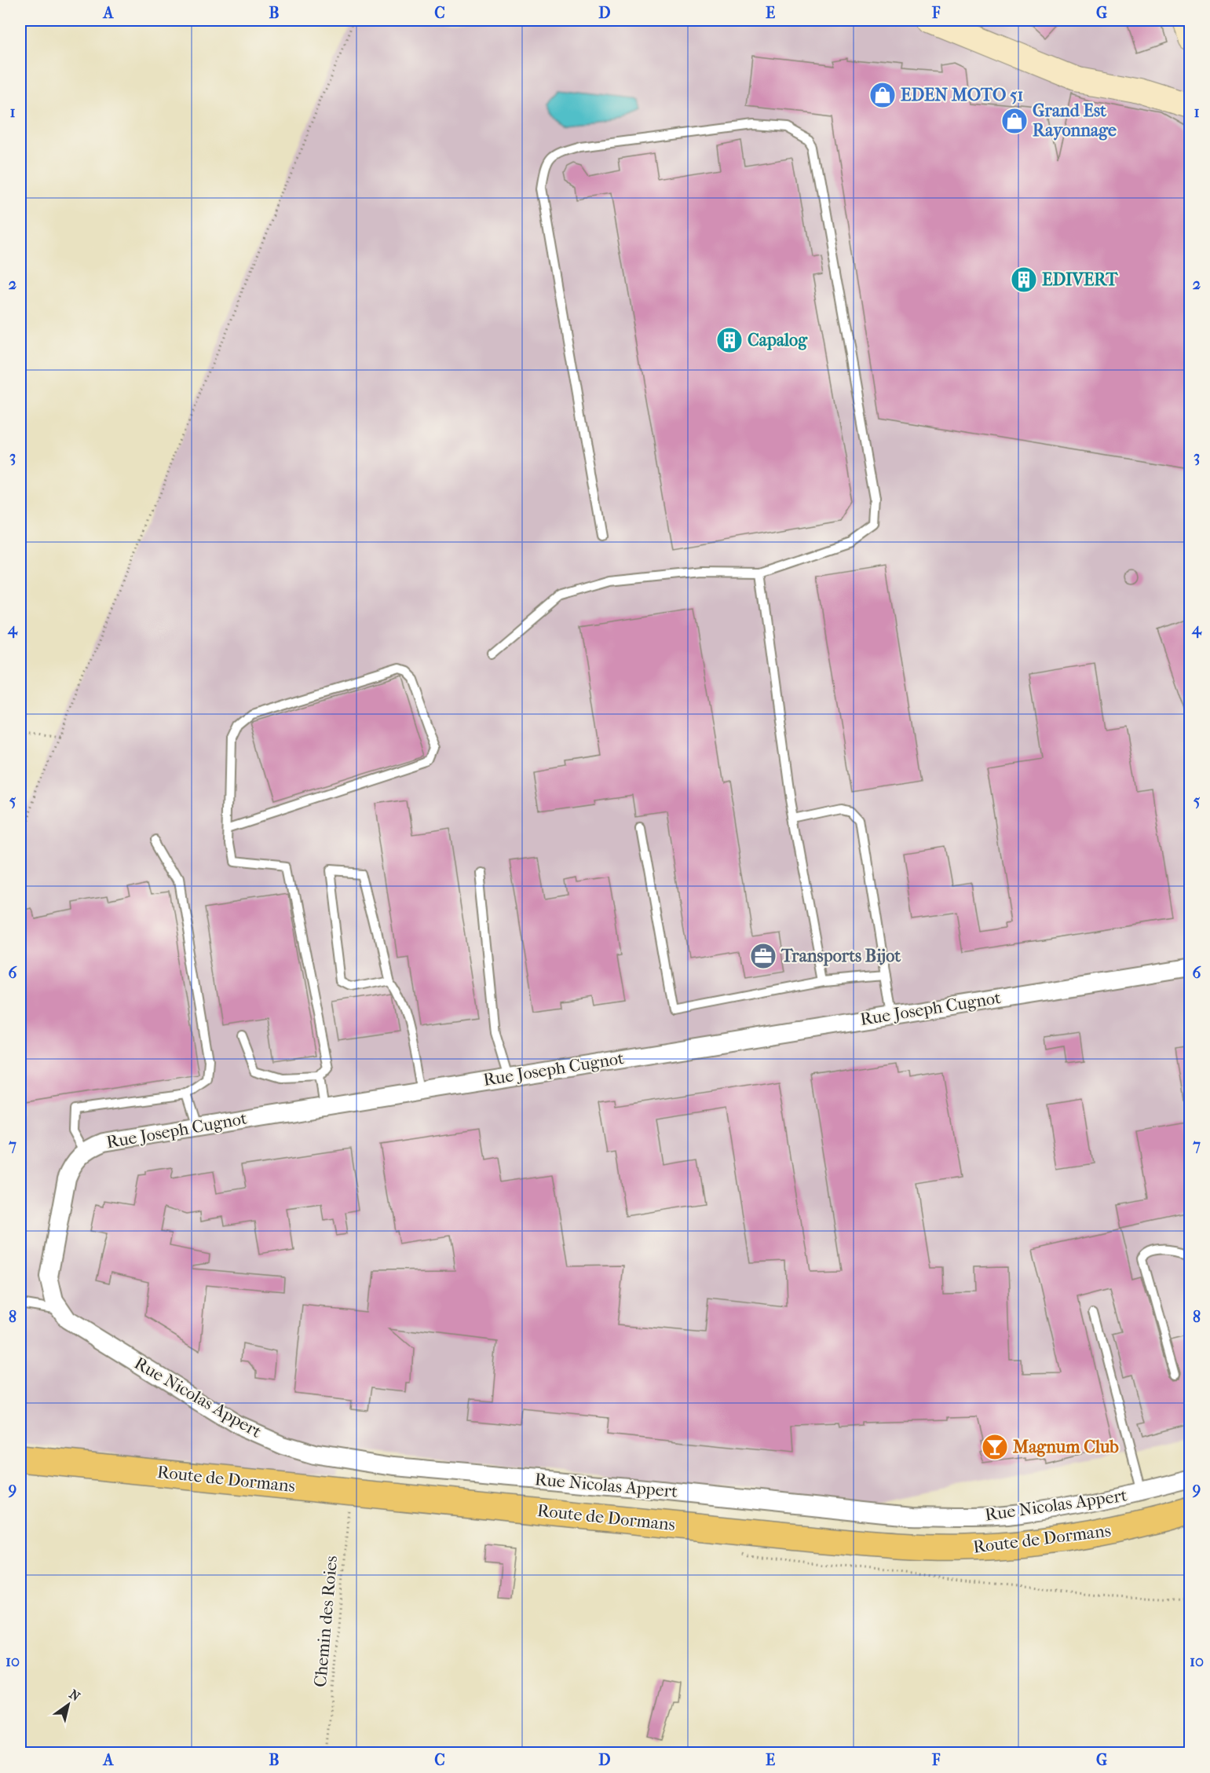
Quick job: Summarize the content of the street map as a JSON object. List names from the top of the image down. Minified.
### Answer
{"streets":{"main road":["Route de Dormans"],"street":["Rue Joseph Cugnot","Rue Nicolas Appert"],"path":["Chemin des Roies"]},"crossings":[["Rue Joseph Cugnot","Rue Nicolas Appert"],["Route de Dormans","Chemin des Roies"]],"places":{"shop":["EDEN MOTO 51","Grand Est Rayonnage"],"building":["EDIVERT","Capalog"],"office":["Transports Bijot"],"bar":["Magnum Club"]},"north":"top right","grid":{"columns":["A","B","C","D","E","F","G"],"rows":["1","2","3","4","5","6","7","8","9","10"]}}
